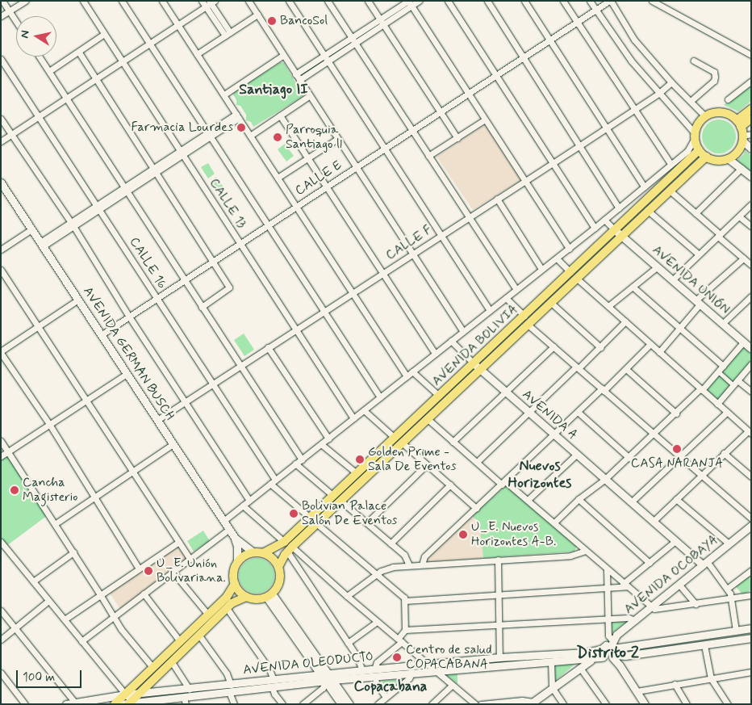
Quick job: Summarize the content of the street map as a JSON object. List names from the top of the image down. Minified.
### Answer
{"streets":{"main road":["AVENIDA BOLIVIA"],"street":["CALLE E","CALLE 13","CALLE F","CALLE 16","AVENIDA UNIÓN","AVENIDA GERMAN BUSCH","AVENIDA A","AVENIDA OCOBAYA","AVENIDA OLEODUCTO"]},"crossings":[["CALLE E","CALLE 13"],["CALLE E","CALLE 16"],["CALLE E","AVENIDA GERMAN BUSCH"],["CALLE 13","CALLE F"],["CALLE F","CALLE 16"],["CALLE F","AVENIDA GERMAN BUSCH"],["CALLE 16","AVENIDA BOLIVIA"],["AVENIDA UNIÓN","AVENIDA BOLIVIA"],["AVENIDA BOLIVIA","AVENIDA GERMAN BUSCH"],["AVENIDA BOLIVIA","AVENIDA A"],["AVENIDA A","AVENIDA OCOBAYA"],["AVENIDA OCOBAYA","AVENIDA OLEODUCTO"]],"districts":["Santiago II","Nuevos Horizontes","Distrito 2","Copacabana"],"places":["BancoSol","Farmacia Lourdes","Parroquia Santiago ll","CASA NARANJA","Golden Prime - Sala De Eventos","Cancha Magisterio","Bolivian Palace Salón De Eventos","U_E. Nuevos Horizontes A-B.","U_E. Unión Bolivariana.","Centro de salud COPACABANA"],"scale_bar":"100 m","north":"left"}
